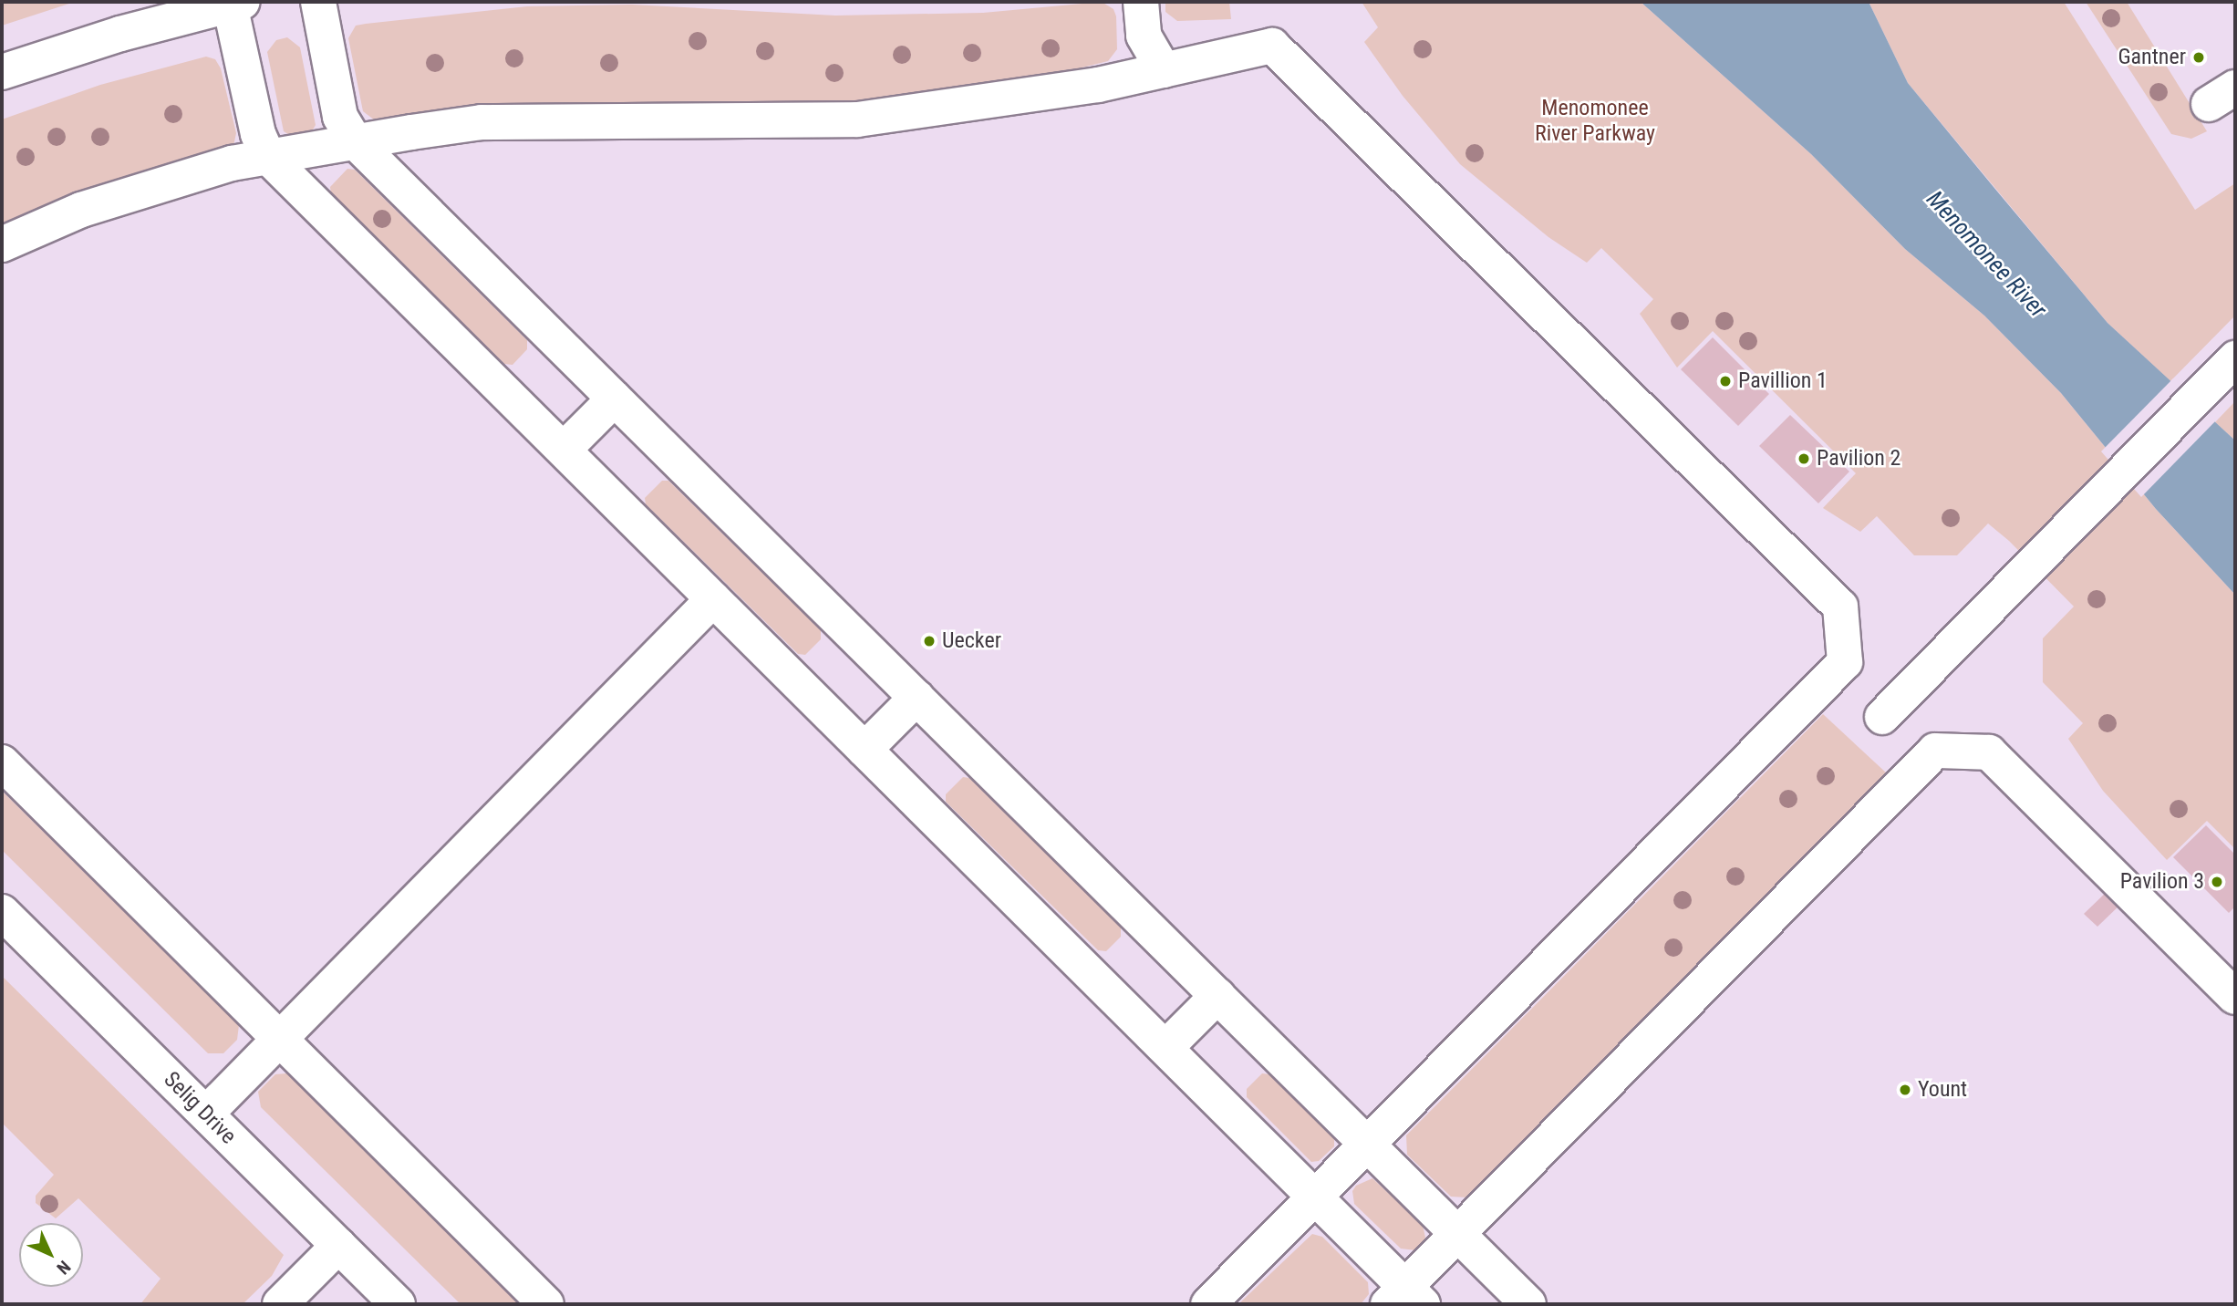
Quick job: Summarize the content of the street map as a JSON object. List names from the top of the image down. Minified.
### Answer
{"streets":{"street":["Selig Drive"]},"water":["Menomonee River"],"parks":["Menomonee River Parkway"],"places":["Gantner","Pavillion 1","Pavilion 2","Uecker","Pavilion 3","Yount"],"north":"bottom right"}
